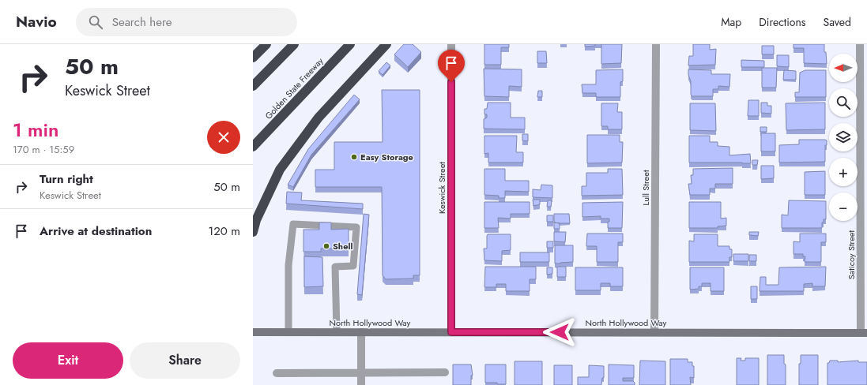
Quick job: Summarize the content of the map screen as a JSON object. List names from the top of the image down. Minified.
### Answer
{"streets":{"highway":["Golden State Freeway"],"main road":["North Hollywood Way"],"street":["Keswick Street","Lull Street","Saticoy Street"]},"crossings":[["Keswick Street","North Hollywood Way"],["Lull Street","North Hollywood Way"],["Saticoy Street","North Hollywood Way"]],"places":["Easy Storage","Shell"],"north":"left","page":{"header":"Navio","search":"Search here","nav":["Map","Directions","Saved"],"turn":["50 m","Keswick Street"],"map_buttons":["+","−"],"heading":["1 min","170 m · 15:59"],"list":[{"name":"Turn right","note":"Keswick Street","value":"50 m"},{"name":"Arrive at destination","value":"120 m"}],"buttons":["Exit","Share"]}}
